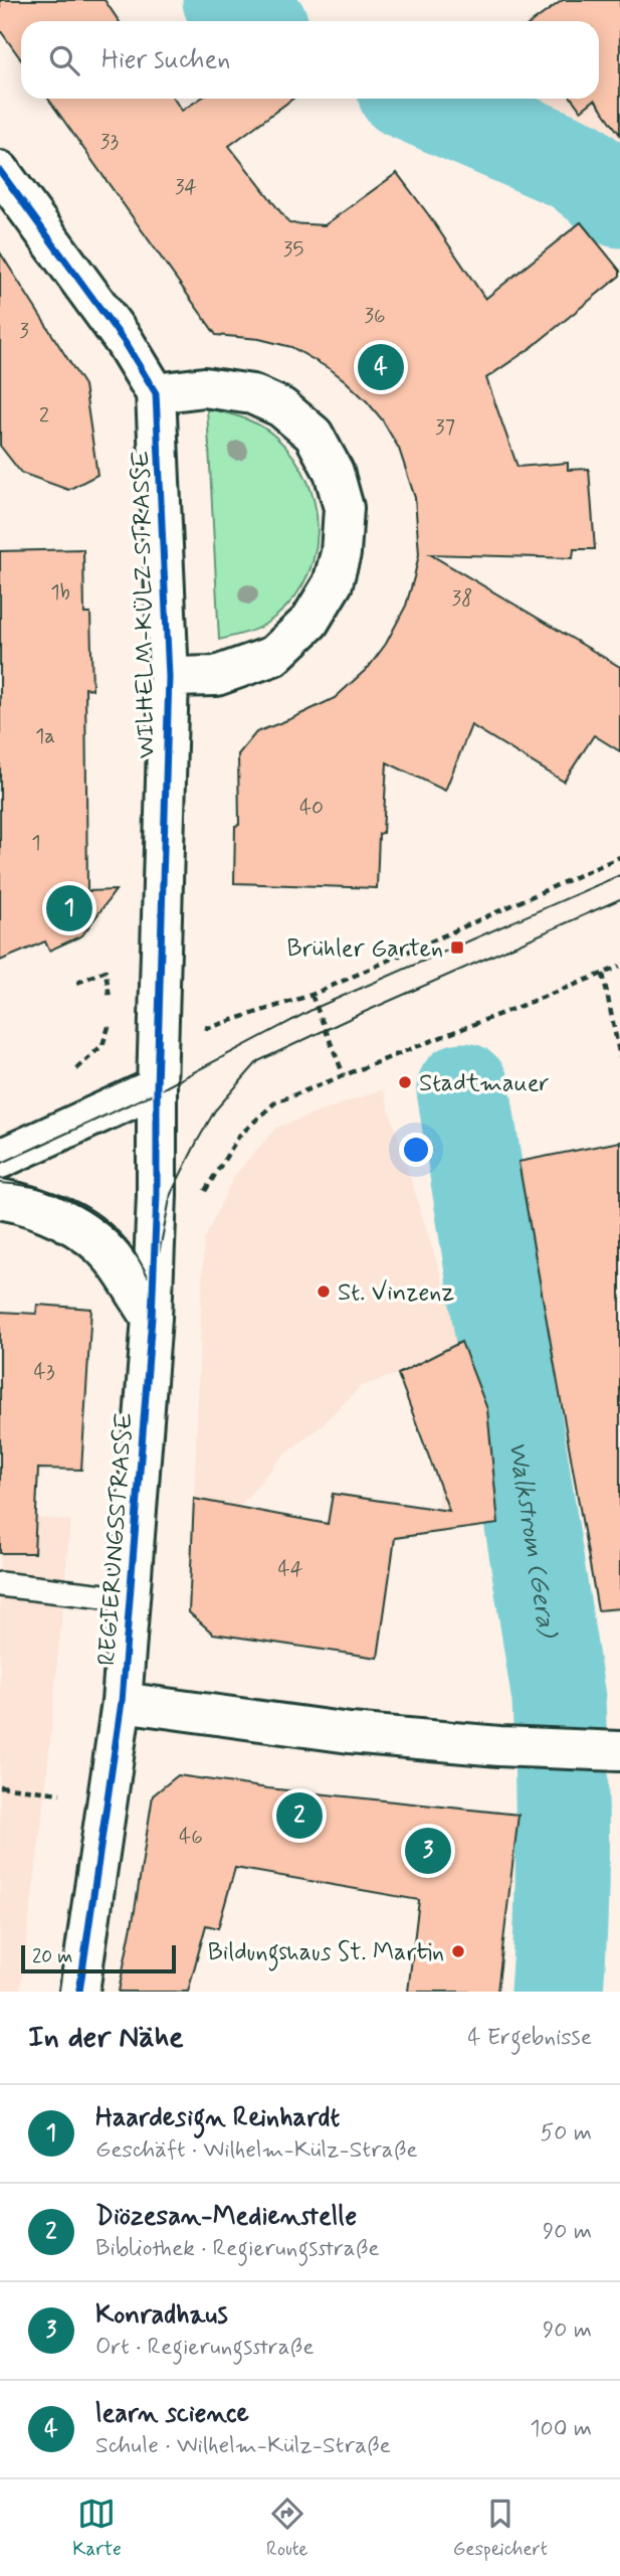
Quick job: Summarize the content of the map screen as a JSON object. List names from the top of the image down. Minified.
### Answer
{"streets":{"street":["WILHELM-KÜLZ-STRASSE","REGIERUNGSSTRASSE"]},"crossings":[["WILHELM-KÜLZ-STRASSE","REGIERUNGSSTRASSE"]],"water":["Walkstrom (Gera)"],"places":{"transit":["Brühler Garten"],"other":["Stadtmauer","St. Vinzenz","Bildungshaus St. Martin"]},"house_numbers":["33","34","35","36","3","2","37","1b","38","1a","40","1","43","44","46"],"scale_bar":"20 m","page":{"search":"Hier suchen","pins":["4","1","2","3"],"scale":"20 m","heading":["In der Nähe","4 Ergebnisse"],"list":[{"mark":"1","name":"Haardesign Reinhardt","note":"Geschäft · Wilhelm-Külz-Straße","value":"50 m"},{"mark":"2","name":"Diözesan-Medienstelle","note":"Bibliothek · Regierungsstraße","value":"90 m"},{"mark":"3","name":"Konradhaus","note":"Ort · Regierungsstraße","value":"90 m"},{"mark":"4","name":"learn science","note":"Schule · Wilhelm-Külz-Straße","value":"100 m"}],"nav":["Karte","Route","Gespeichert"]}}
